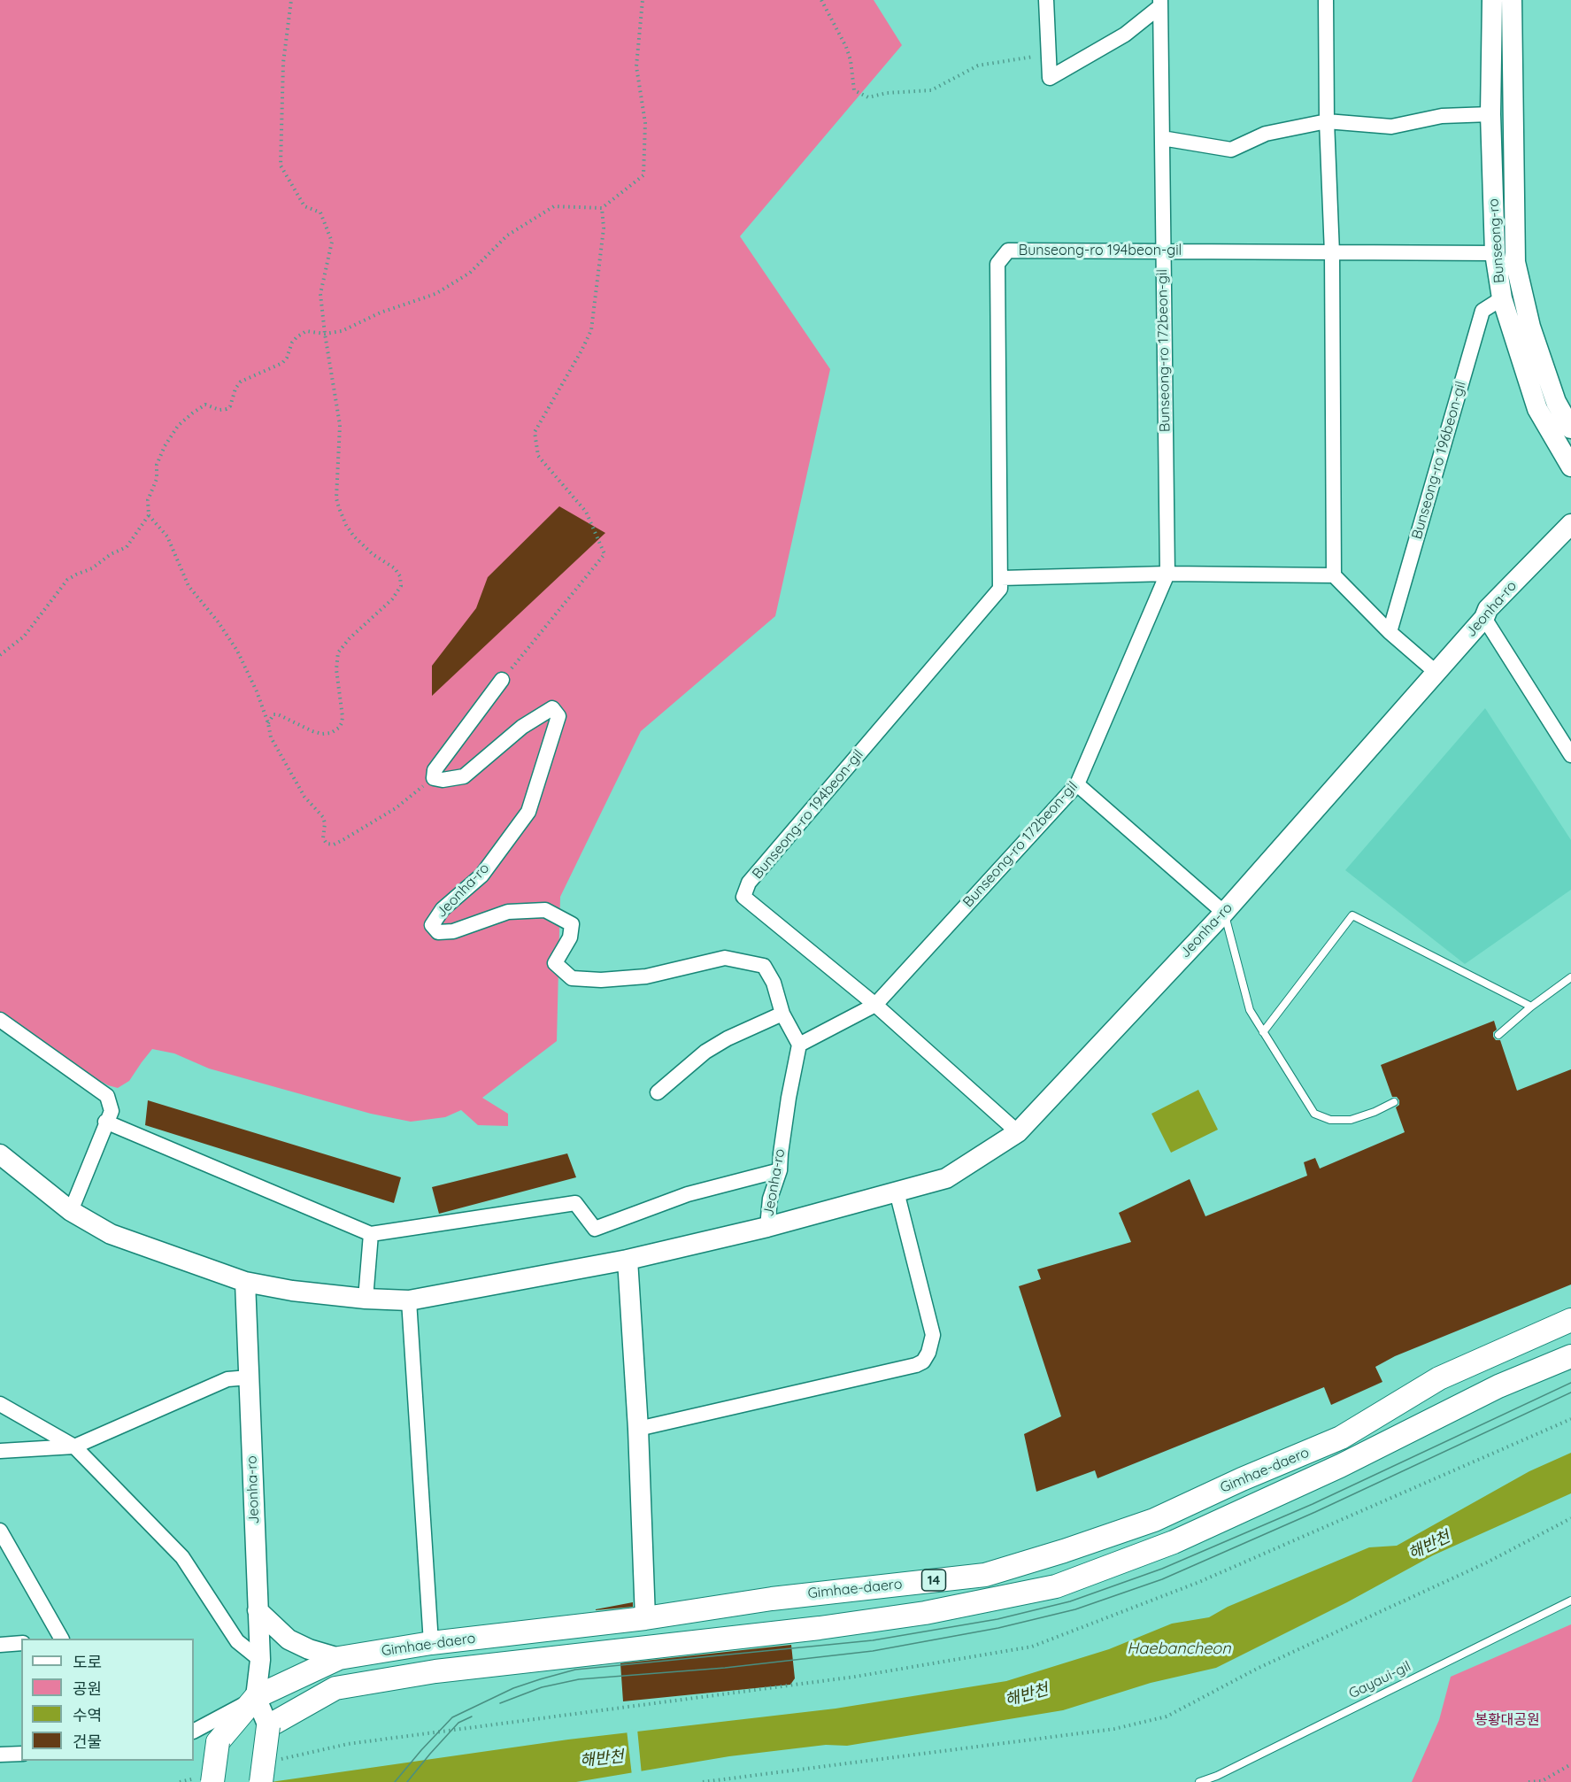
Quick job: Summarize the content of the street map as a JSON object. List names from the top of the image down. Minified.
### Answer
{"streets":{"main road":["Bunseong-ro","Jeonha-ro","Gimhae-daero","14"],"street":["Bunseong-ro 194beon-gil","Bunseong-ro 172beon-gil","Bunseong-ro 196beon-gil"],"lane":["Gayaui-gil"]},"crossings":[["Bunseong-ro","Bunseong-ro 194beon-gil"],["Bunseong-ro","Bunseong-ro 196beon-gil"],["Bunseong-ro 194beon-gil","Bunseong-ro 172beon-gil"],["Bunseong-ro 194beon-gil","Jeonha-ro"],["Jeonha-ro","Gimhae-daero"],["Jeonha-ro","14"],["Gimhae-daero","14"]],"water":["해반천","Haebancheon"],"parks":["봉황대공원"],"legend":["도로","공원","수역","건물"]}
